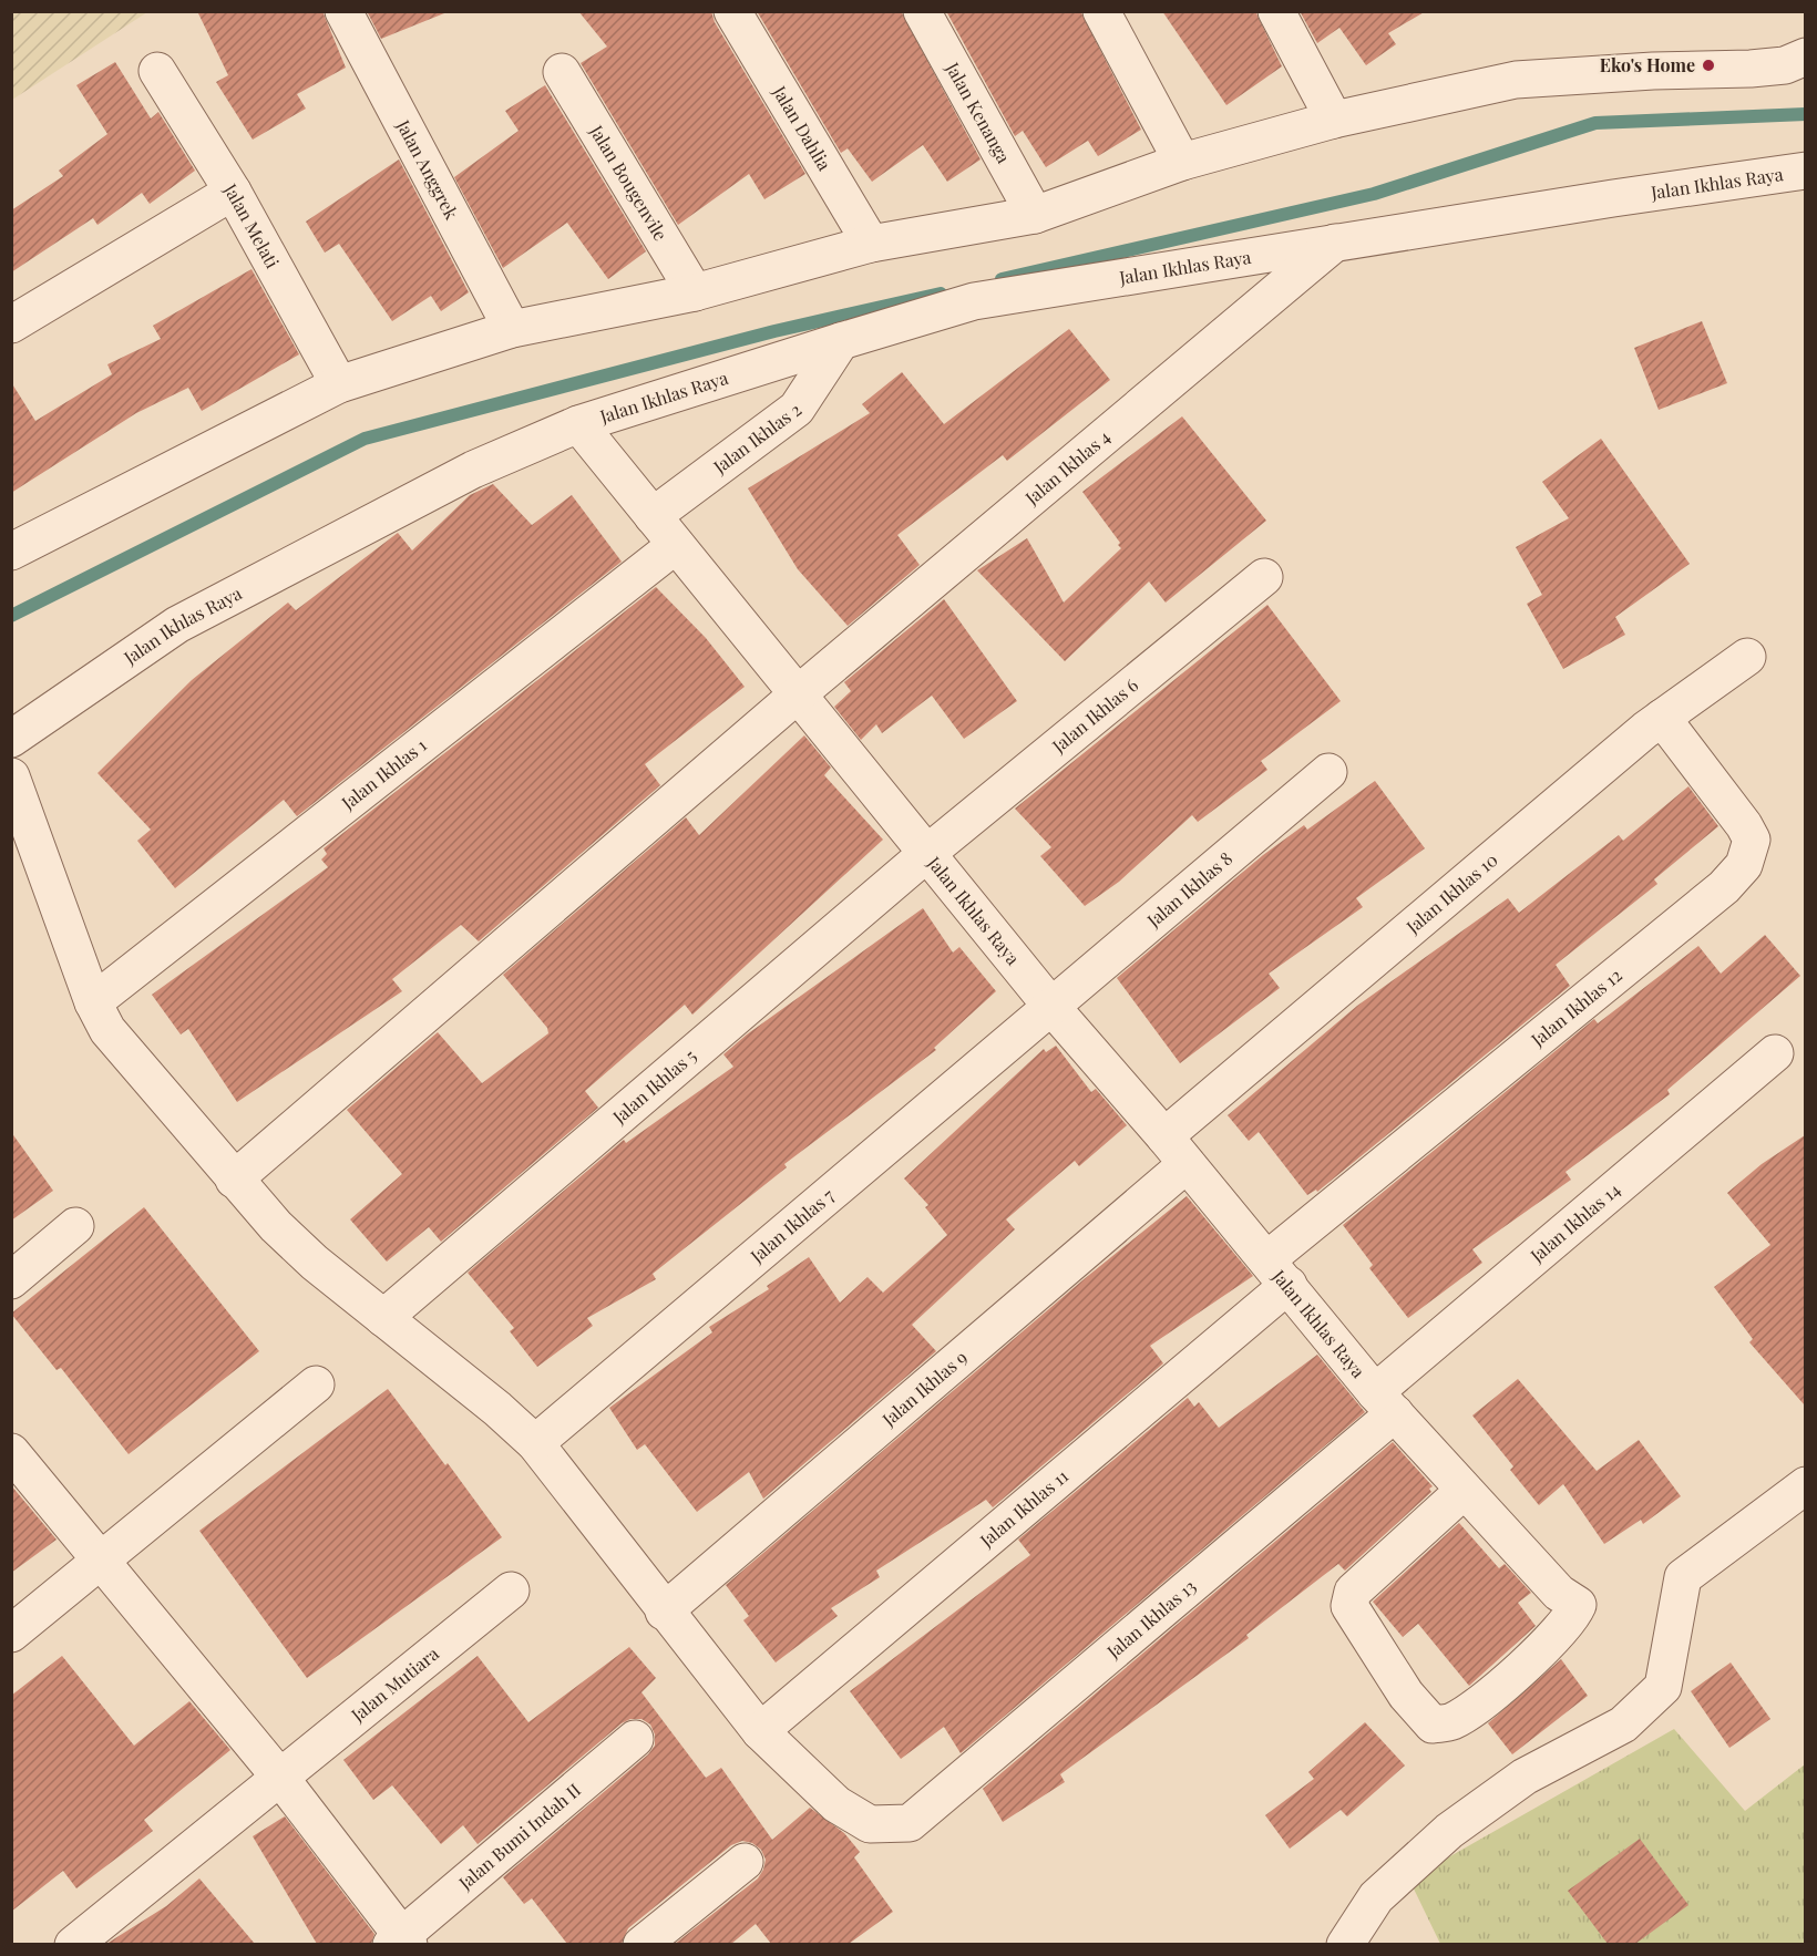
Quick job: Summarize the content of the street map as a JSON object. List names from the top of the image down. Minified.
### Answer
{"streets":{"street":["Jalan Kenanga","Jalan Dahlia","Jalan Anggrek","Jalan Bougenvile","Jalan Ikhlas Raya","Jalan Melati","Jalan Ikhlas 2","Jalan Ikhlas 4","Jalan Ikhlas 6","Jalan Ikhlas 1","Jalan Ikhlas 8","Jalan Ikhlas 10","Jalan Ikhlas 12","Jalan Ikhlas 5","Jalan Ikhlas 14","Jalan Ikhlas 7","Jalan Ikhlas 9","Jalan Ikhlas 11","Jalan Ikhlas 13","Jalan Mutiara","Jalan Bumi Indah II"]},"crossings":[["Jalan Ikhlas Raya","Jalan Ikhlas 2"],["Jalan Ikhlas Raya","Jalan Ikhlas 4"],["Jalan Ikhlas Raya","Jalan Ikhlas 6"],["Jalan Ikhlas Raya","Jalan Ikhlas 1"],["Jalan Ikhlas Raya","Jalan Ikhlas 8"],["Jalan Ikhlas Raya","Jalan Ikhlas 10"],["Jalan Ikhlas Raya","Jalan Ikhlas 12"],["Jalan Ikhlas Raya","Jalan Ikhlas 5"],["Jalan Ikhlas Raya","Jalan Ikhlas 14"],["Jalan Ikhlas Raya","Jalan Ikhlas 7"],["Jalan Ikhlas Raya","Jalan Ikhlas 9"],["Jalan Ikhlas Raya","Jalan Ikhlas 11"],["Jalan Ikhlas Raya","Jalan Ikhlas 13"],["Jalan Ikhlas 6","Jalan Ikhlas 5"],["Jalan Ikhlas 8","Jalan Ikhlas 7"],["Jalan Ikhlas 10","Jalan Ikhlas 12"],["Jalan Ikhlas 10","Jalan Ikhlas 9"],["Jalan Ikhlas 12","Jalan Ikhlas 11"],["Jalan Ikhlas 14","Jalan Ikhlas 13"],["Jalan Ikhlas 11","Jalan Ikhlas 13"]],"places":["Eko's Home"]}
